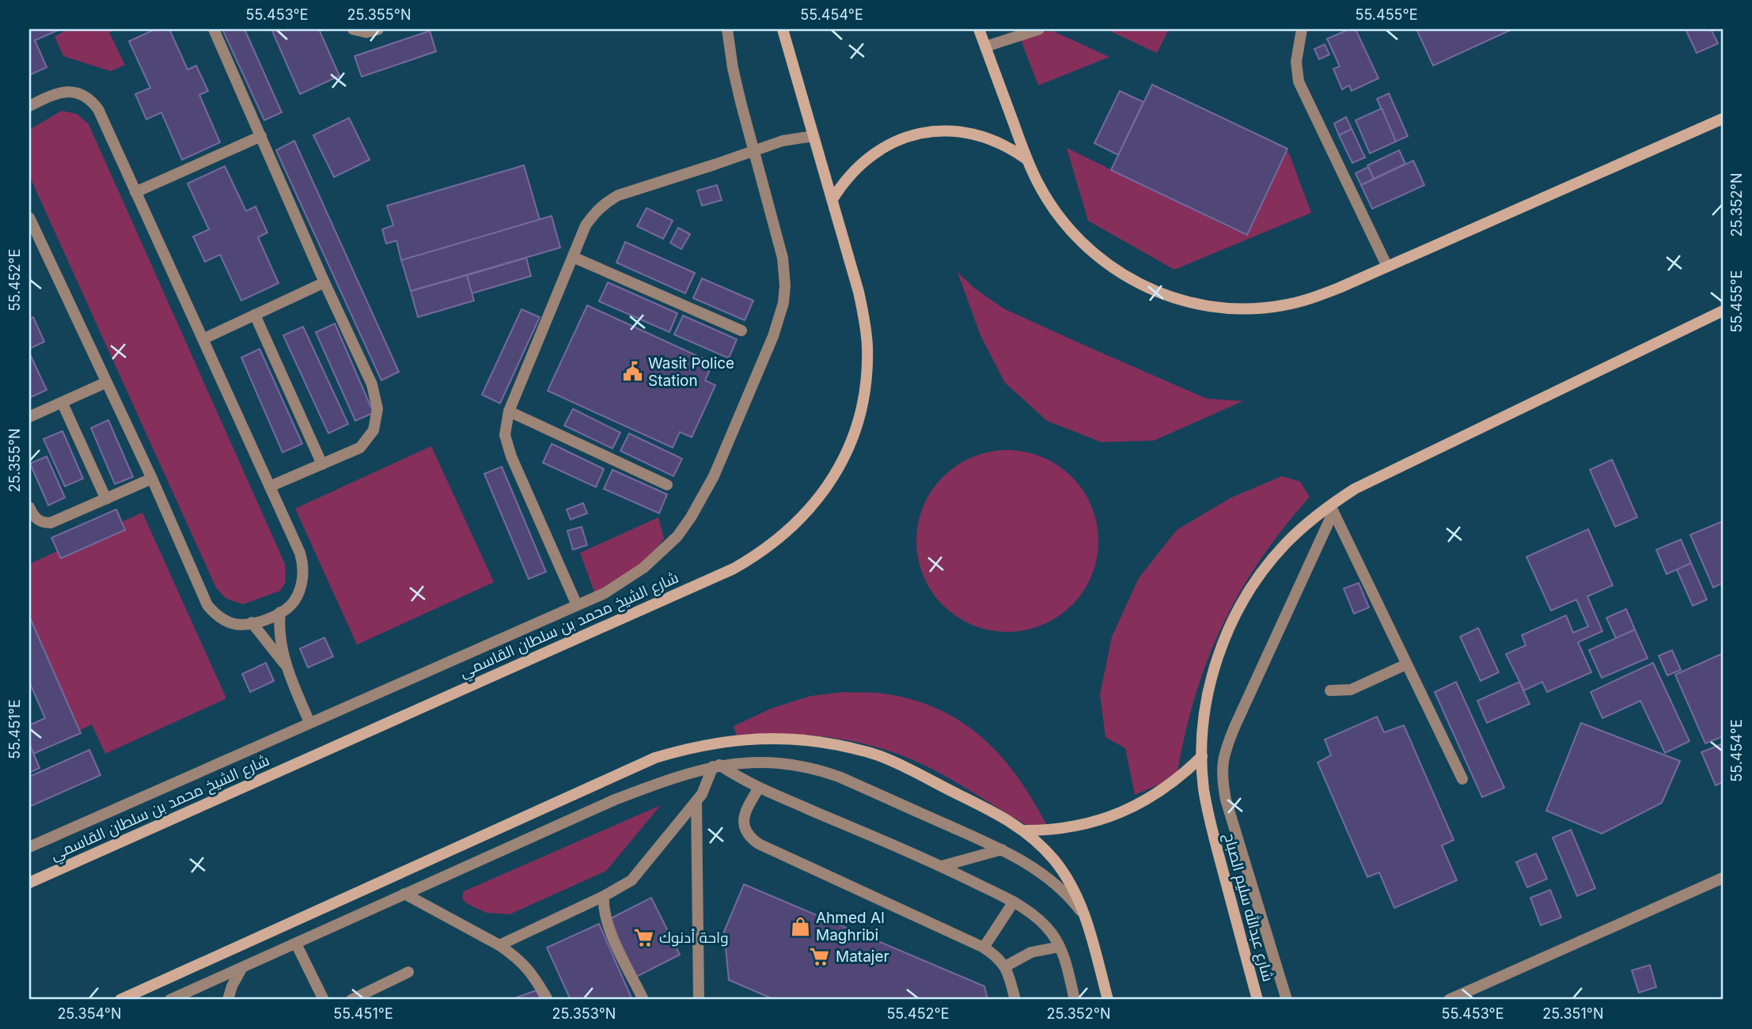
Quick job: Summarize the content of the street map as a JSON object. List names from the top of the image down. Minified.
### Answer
{"streets":{"main road":["شارع الشيخ محمد بن سلطان القاسمي","شارع عبدالله سليم الصباح"]},"places":{"public building":["Wasit Police Station"],"shop":["Ahmed Al Maghribi"],"supermarket":["واحة أدنوك","Matajer"]},"coordinates":["55.453°E","25.355°N","55.454°E","55.455°E","25.352°N","55.452°E","55.451°E","25.354°N","25.353°N","25.351°N"]}
